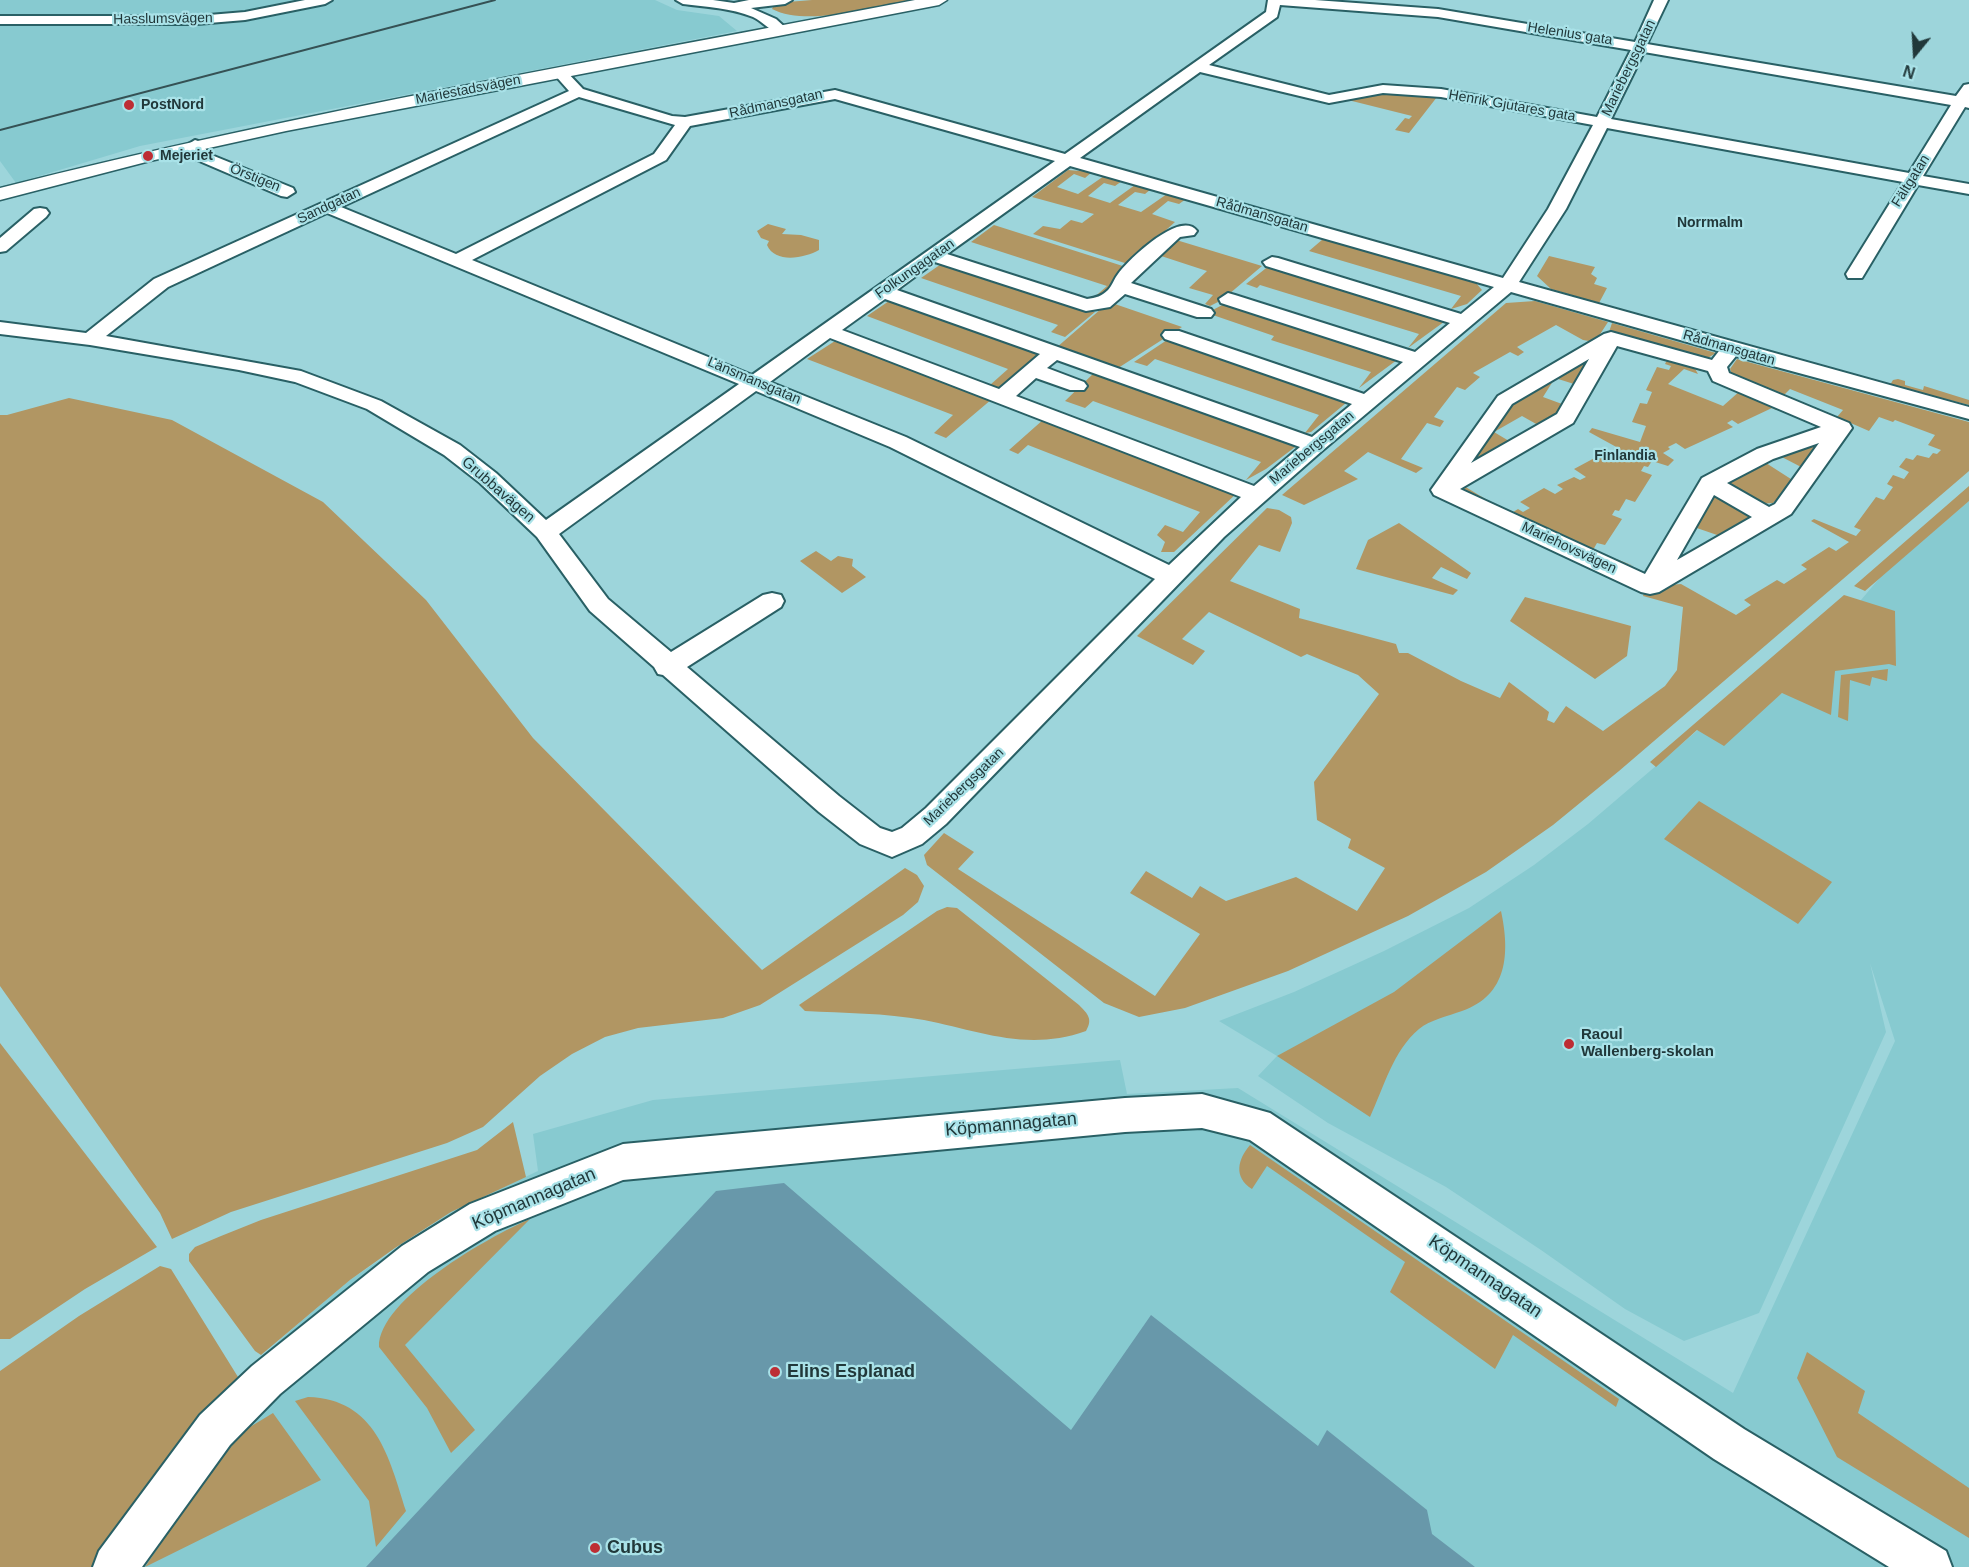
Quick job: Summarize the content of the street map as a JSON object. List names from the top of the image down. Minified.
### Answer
{"streets":{"street":["Hasslumsvägen","Helenius gata","Mariebergsgatan","Mariestadsvägen","Rådmansgatan","Henrik Gjutares gata","Örstigen","Fältgatan","Sandgatan","Folkungagatan","Länsmansgatan","Grubbavägen","Mariehovsvägen","Köpmannagatan"]},"crossings":[["Helenius gata","Mariebergsgatan"],["Helenius gata","Fältgatan"],["Helenius gata","Folkungagatan"],["Mariebergsgatan","Rådmansgatan"],["Mariebergsgatan","Henrik Gjutares gata"],["Mariebergsgatan","Länsmansgatan"],["Mariebergsgatan","Grubbavägen"],["Mariestadsvägen","Rådmansgatan"],["Mariestadsvägen","Örstigen"],["Rådmansgatan","Sandgatan"],["Rådmansgatan","Folkungagatan"],["Henrik Gjutares gata","Fältgatan"],["Henrik Gjutares gata","Folkungagatan"],["Sandgatan","Länsmansgatan"],["Sandgatan","Grubbavägen"],["Folkungagatan","Länsmansgatan"],["Folkungagatan","Grubbavägen"]],"districts":["Norrmalm","Finlandia"],"places":["PostNord","Mejeriet","Raoul Wallenberg-skolan","Elins Esplanad","Cubus"],"north":"bottom"}
